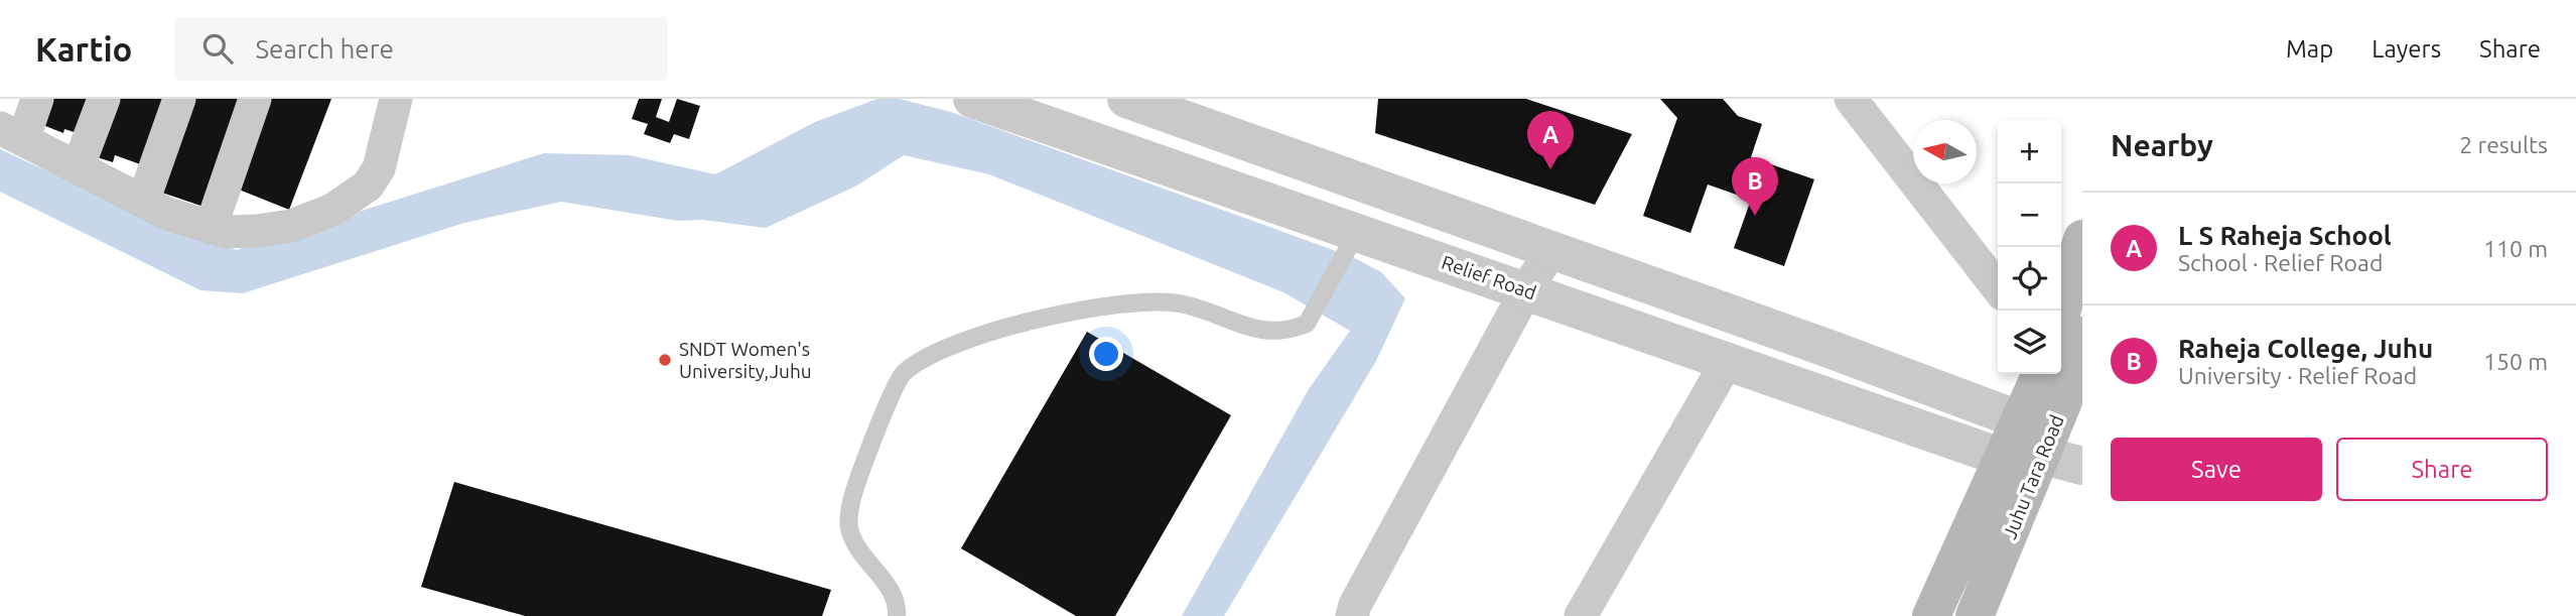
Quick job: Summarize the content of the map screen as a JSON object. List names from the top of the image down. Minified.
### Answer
{"streets":{"main road":["Juhu Tara Road"],"street":["Relief Road"]},"crossings":[["Relief Road","Juhu Tara Road"]],"places":["SNDT Women's University,Juhu"],"north":"left","page":{"header":"Kartio","search":"Search here","nav":["Map","Layers","Share"],"heading":["Nearby","2 results"],"pins":["A","B"],"map_buttons":["+","−"],"list":[{"mark":"A","name":"L S Raheja School","note":"School · Relief Road","value":"110 m"},{"mark":"B","name":"Raheja College, Juhu","note":"University · Relief Road","value":"150 m"}],"buttons":["Save","Share"]}}
